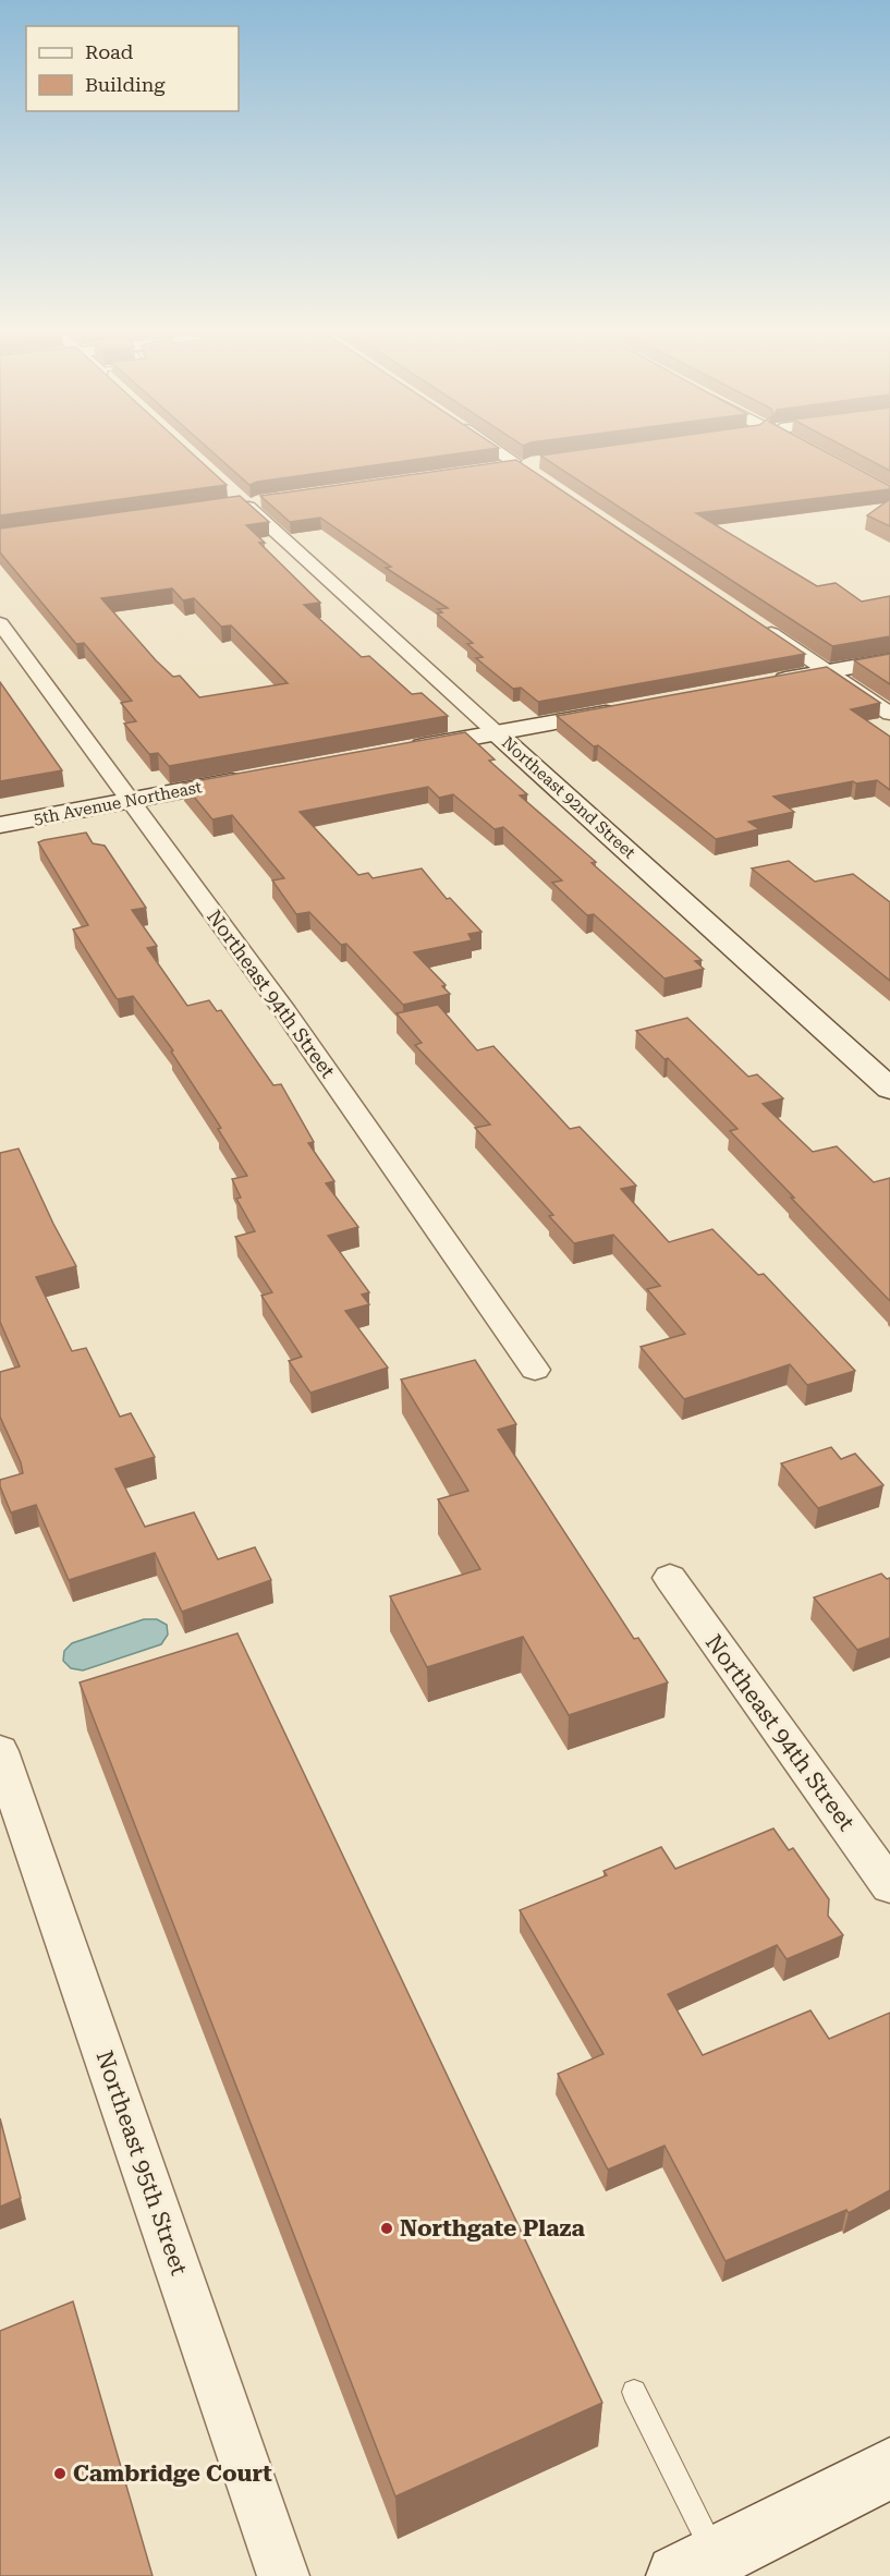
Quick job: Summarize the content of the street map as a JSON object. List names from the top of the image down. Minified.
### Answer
{"streets":{"main road":["Northeast 92nd Street","5th Avenue Northeast"],"street":["Northeast 94th Street","Northeast 95th Street"]},"crossings":[["5th Avenue Northeast","Northeast 94th Street"]],"places":["Northgate Plaza","Cambridge Court"],"legend":["Road","Building"]}
